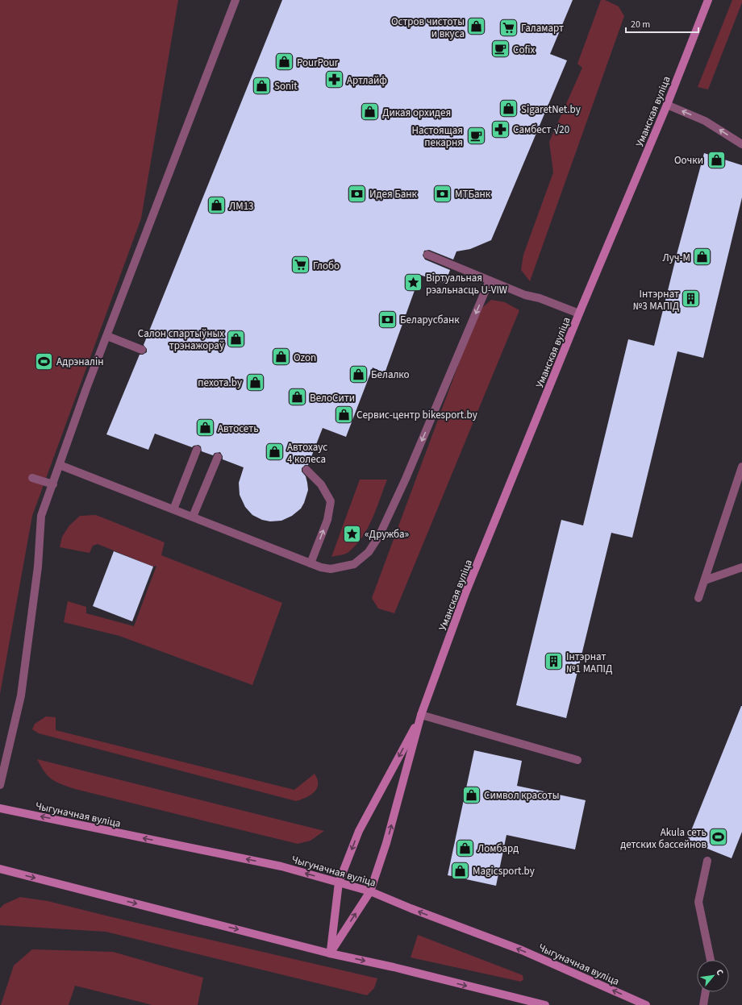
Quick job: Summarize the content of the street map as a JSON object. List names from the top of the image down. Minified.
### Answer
{"streets":{"main road":["Уманская вуліца","Чыгуначная вуліца"]},"crossings":[["Уманская вуліца","Чыгуначная вуліца"]],"places":{"shop":["Остров чистоты и вкуса","PourPour","Sonit","SigaretNet.by","Дикая орхидея","Оочки","ЛМ13","Луч-М","Салон спартыўных трэнажораў","Ozon","Белалко","пехота.by","ВелоСити","Сервис-центр bikesport.by","Автосеть","Автохаус 4 колеса","Символ красоты","Ломбард","Magicsport.by"],"supermarket":["Галамарт","Глобо"],"cafe":["Cofix","Настоящая пекарня"],"pharmacy":["Артлайф","Самбест √20"],"bank":["Идея Банк","МТБанк","Беларусбанк"],"place":["Віртуальная рэальнасць U-VIW","«Дружба»"],"building":["Інтэрнат №3 МАПІД","Інтэрнат №1 МАПІД"],"sports":["Адрэналін","Akula сеть детских бассейнов"]},"scale_bar":"20 m","north":"top right"}
